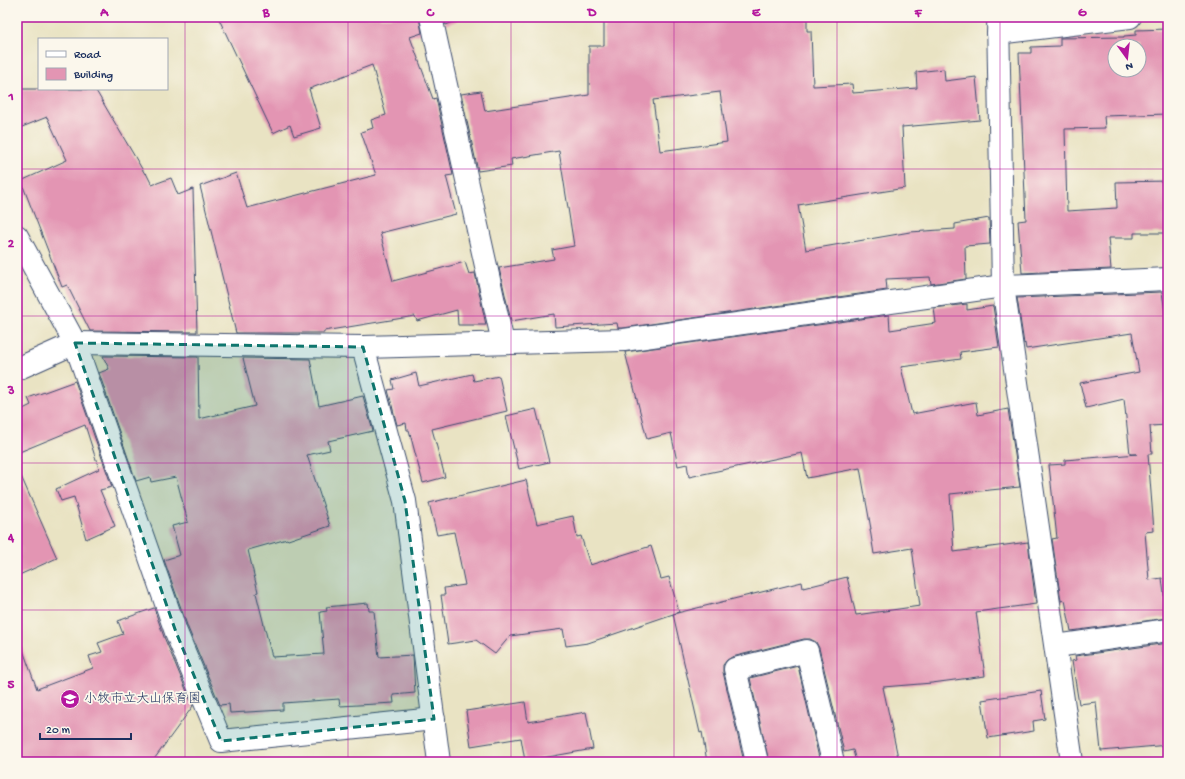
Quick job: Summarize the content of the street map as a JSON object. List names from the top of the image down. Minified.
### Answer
{"places":{"school or university":["小牧市立大山保育園"]},"legend":["Road","Building"],"scale_bar":"20 m","north":"bottom","grid":{"columns":["A","B","C","D","E","F","G"],"rows":["1","2","3","4","5"]}}
